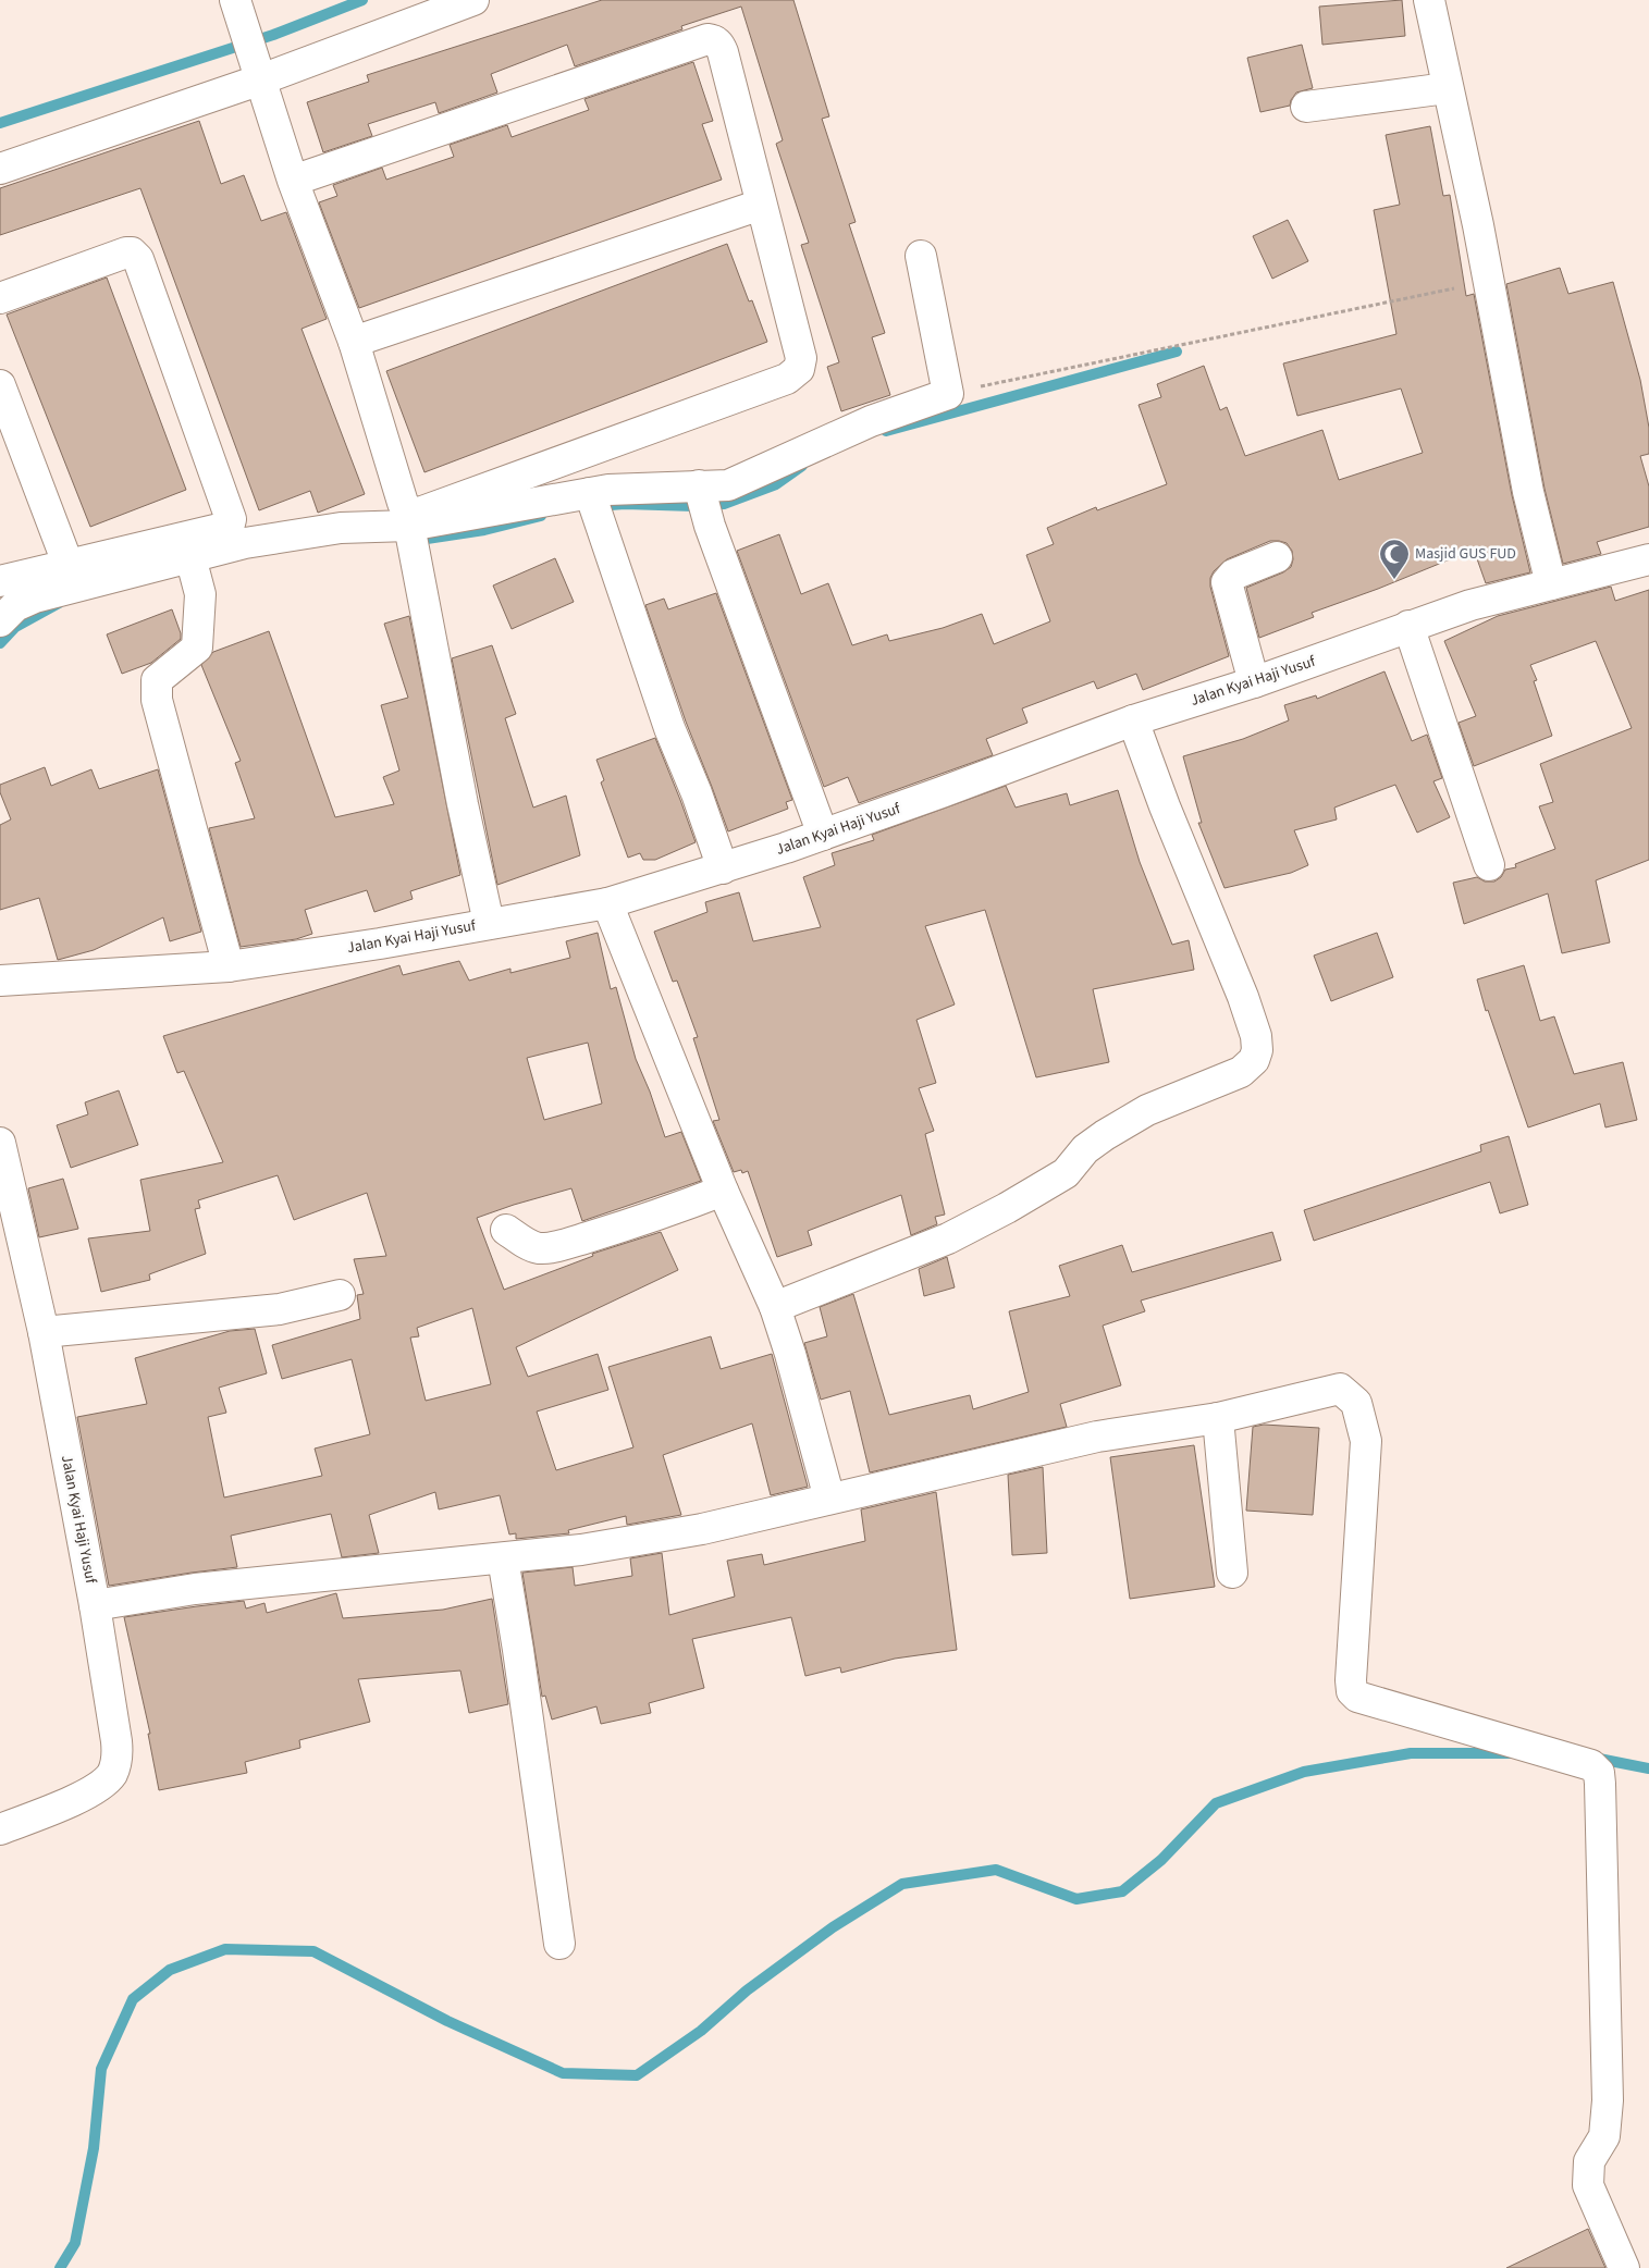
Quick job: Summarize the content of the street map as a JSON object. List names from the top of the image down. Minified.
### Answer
{"streets":{"street":["Jalan Kyai Haji Yusuf"]},"places":{"mosque":["Masjid GUS FUD"]}}
